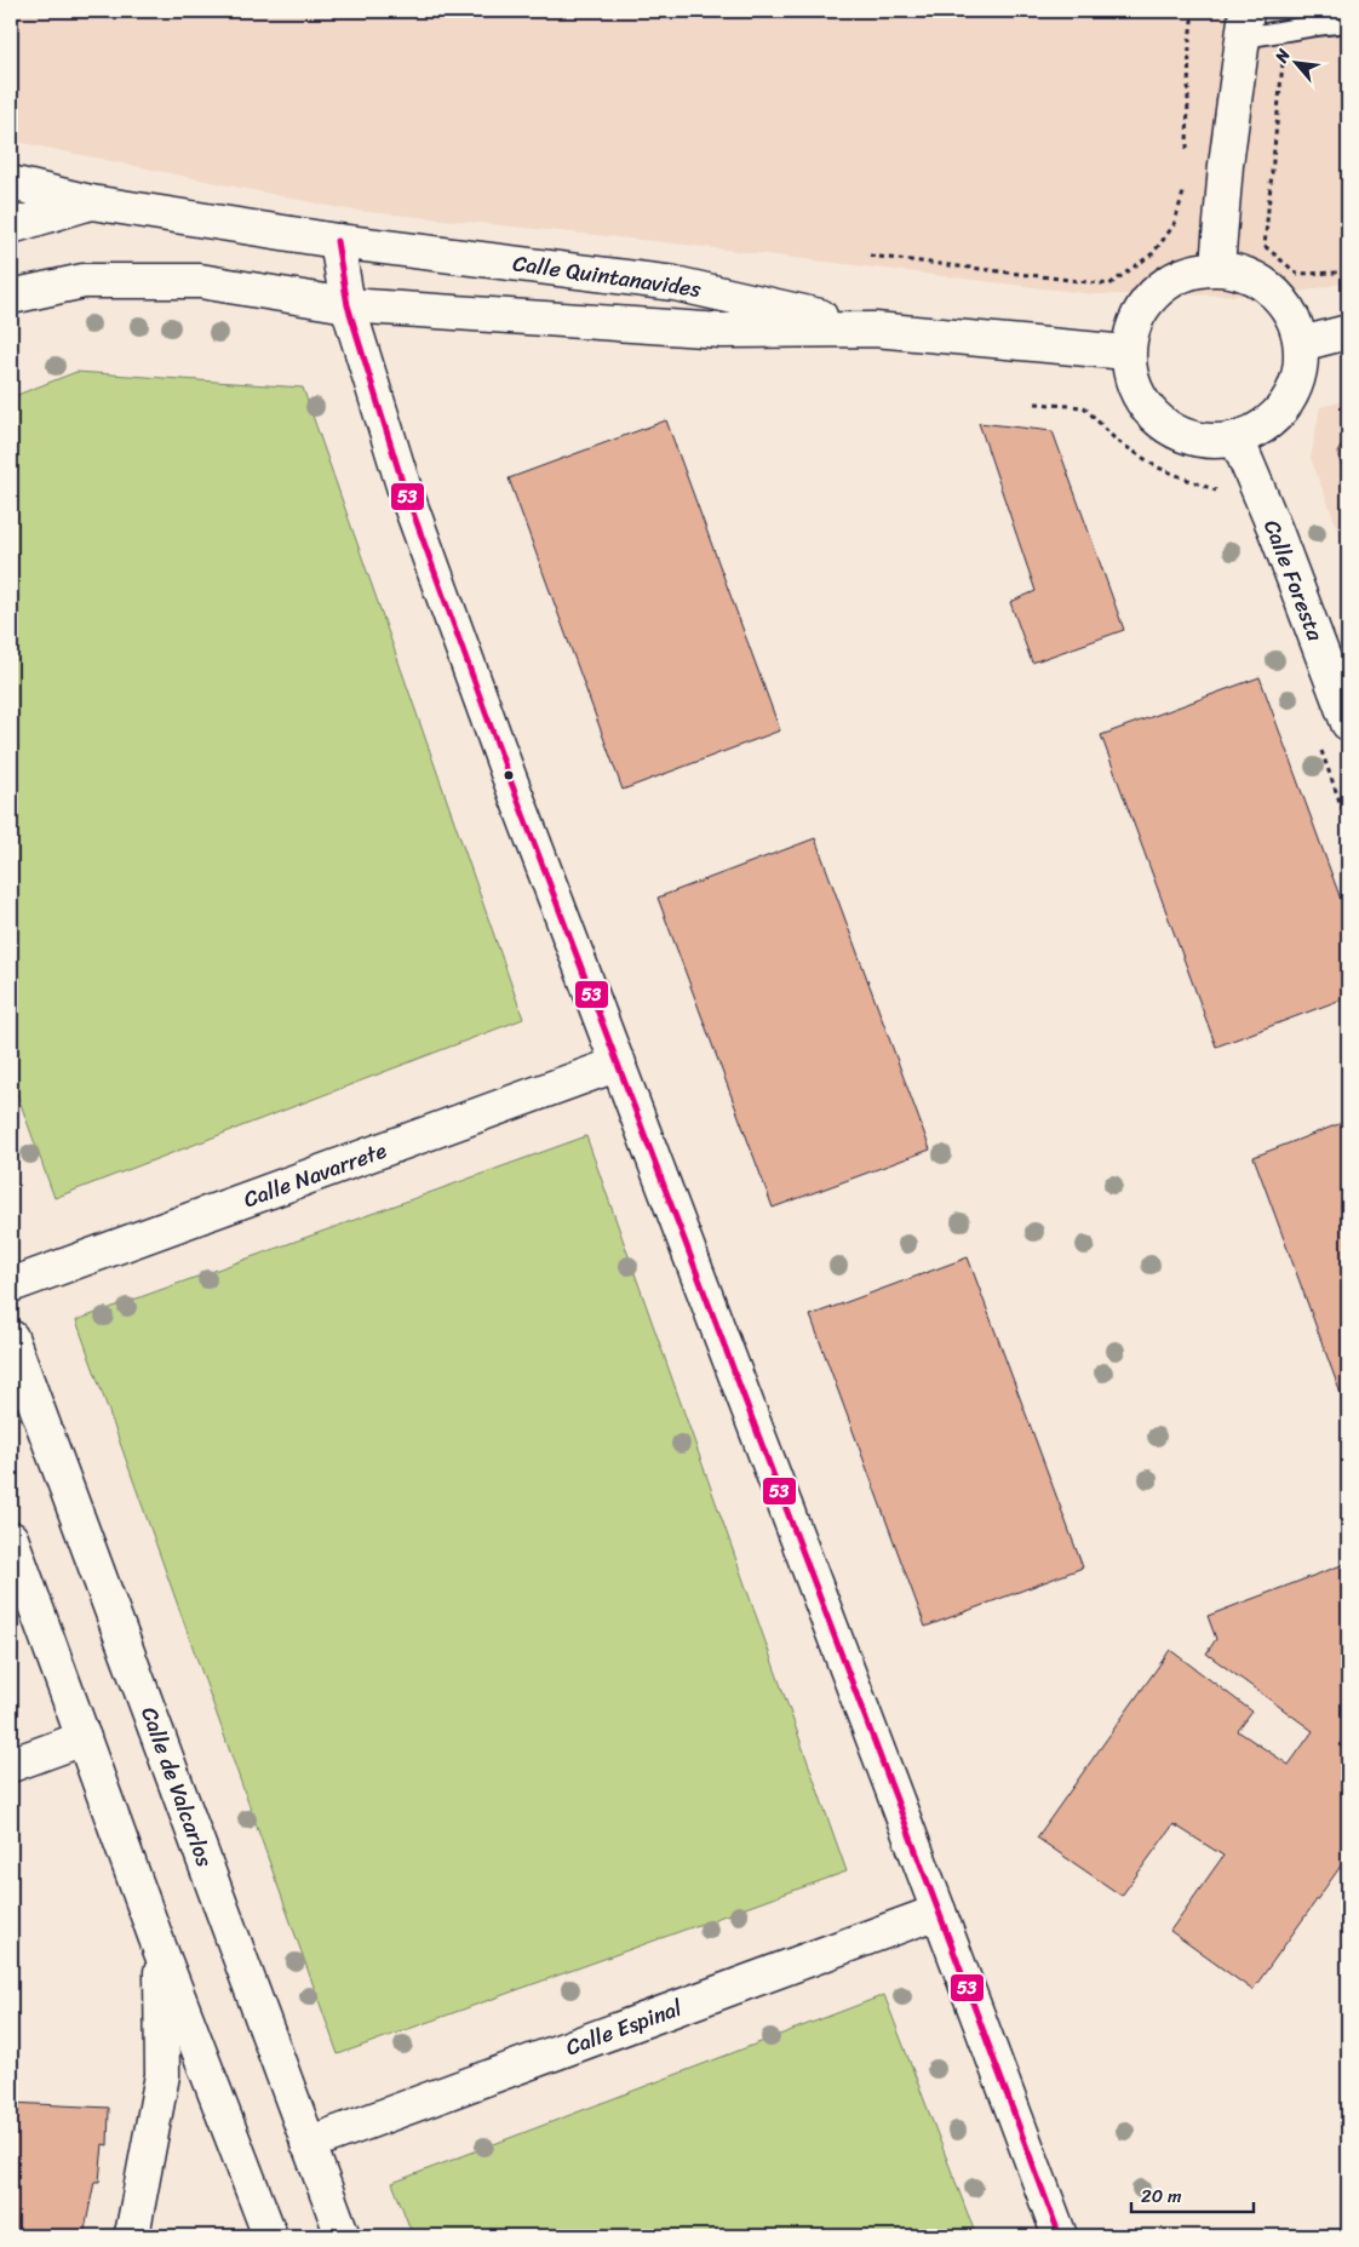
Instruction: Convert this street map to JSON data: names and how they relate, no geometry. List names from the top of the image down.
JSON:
{
  "streets": {
    "street": [
      "Calle Quintanavides",
      "Calle Foresta",
      "Calle Navarrete",
      "Calle de Valcarlos",
      "Calle Espinal"
    ]
  },
  "crossings": [
    ["Calle Quintanavides", "Calle Foresta"],
    ["Calle de Valcarlos", "Calle Espinal"]
  ],
  "lines": ["transit line 53"],
  "scale_bar": "20 m",
  "north": "top left"
}
